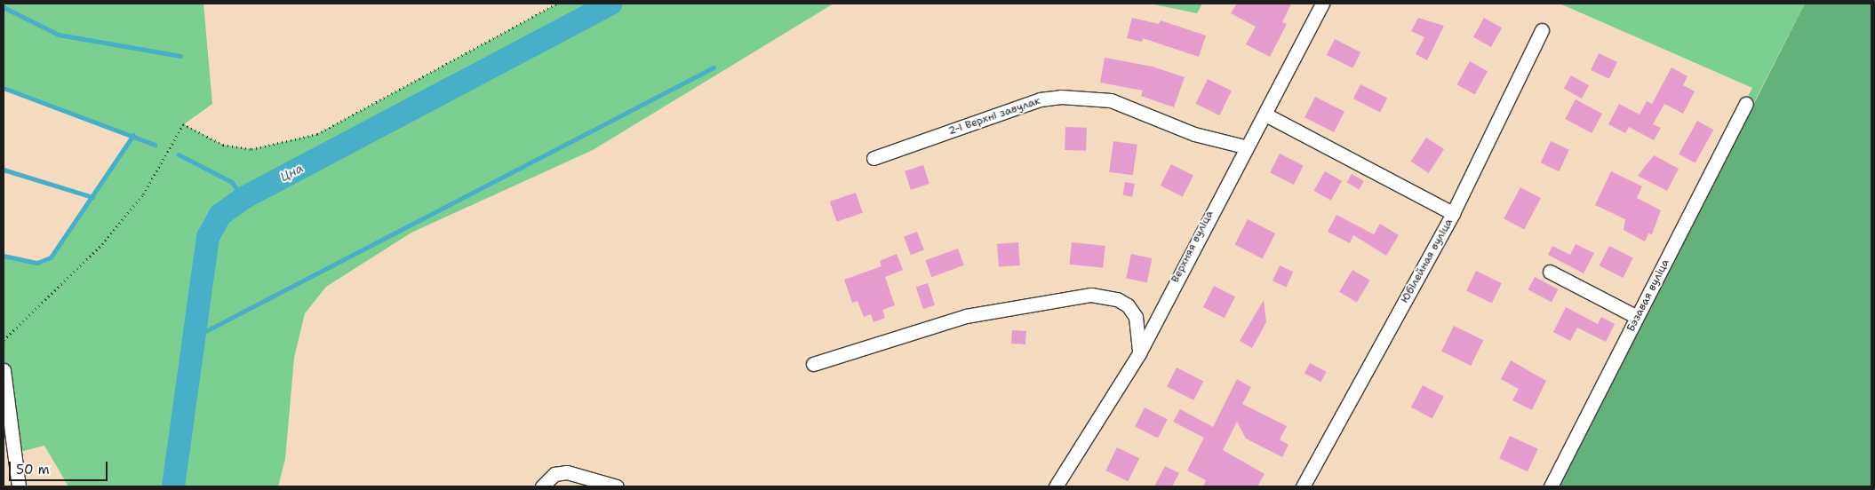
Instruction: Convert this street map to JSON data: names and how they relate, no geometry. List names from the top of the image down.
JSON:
{
  "streets": {
    "street": [
      "2-і Верхні завулак",
      "Верхняя вуліца",
      "Юбілейная вуліца",
      "Бэзавая вуліца"
    ]
  },
  "crossings": [
    ["2-і Верхні завулак", "Верхняя вуліца"]
  ],
  "water": ["Цна"],
  "scale_bar": "50 m"
}
